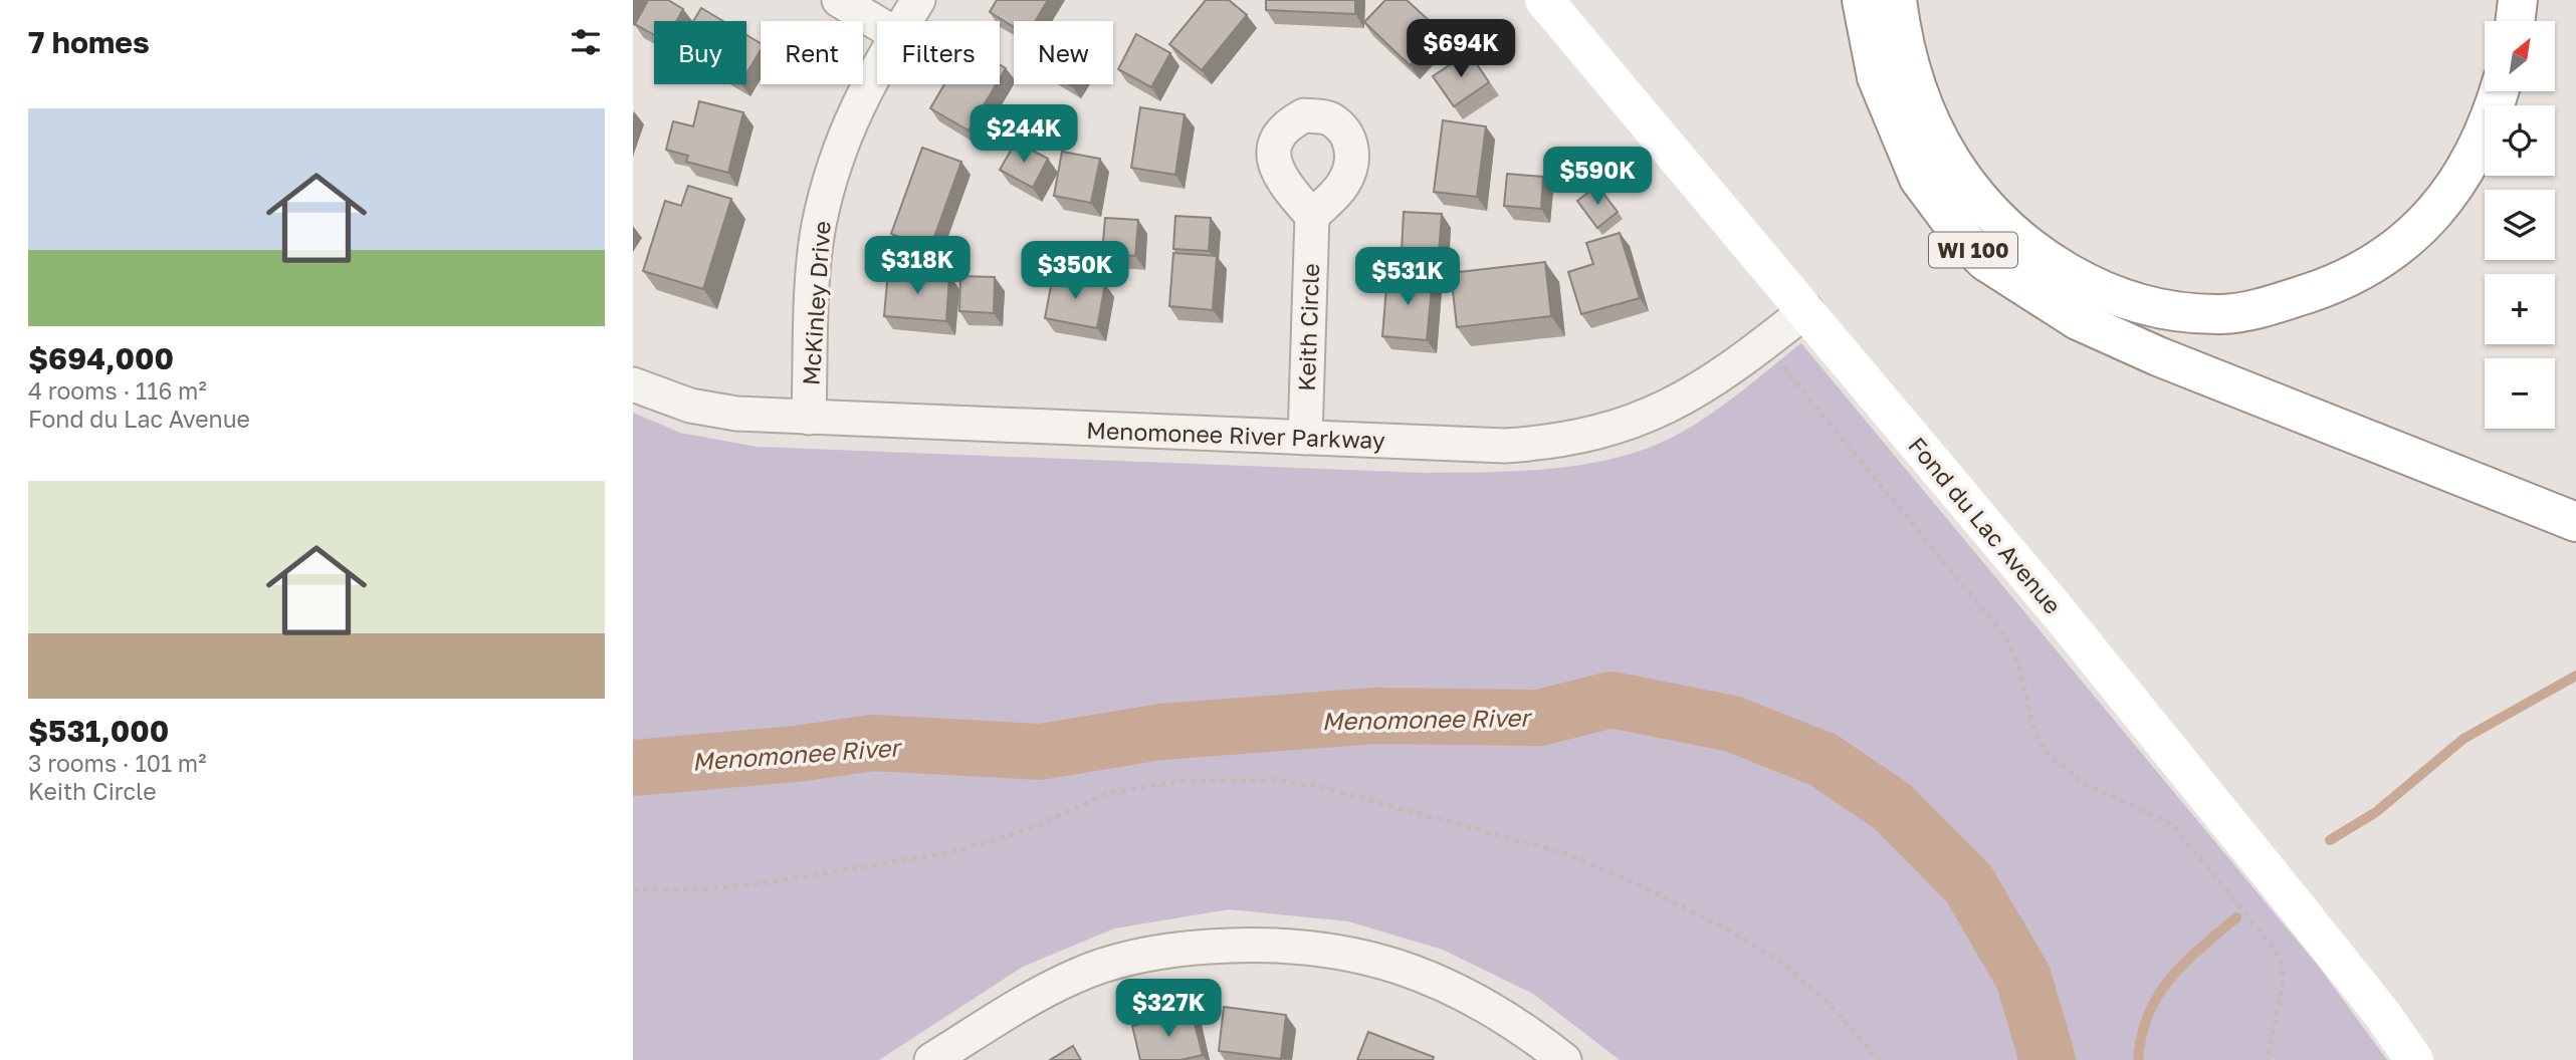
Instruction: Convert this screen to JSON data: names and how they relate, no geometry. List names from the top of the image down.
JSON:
{
  "streets": {
    "main road": ["WI 100", "Fond du Lac Avenue"],
    "street": ["McKinley Drive", "Keith Circle", "Menomonee River Parkway"]
  },
  "crossings": [
    ["McKinley Drive", "Menomonee River Parkway"],
    ["Keith Circle", "Menomonee River Parkway"],
    ["Menomonee River Parkway", "Fond du Lac Avenue"]
  ],
  "water": ["Menomonee River"],
  "north": "top right",
  "page": {
    "heading": "7 homes",
    "price": [
      "$694K",
      "$244K",
      "$590K",
      "$318K",
      "$350K",
      "$531K",
      "$327K"
    ],
    "map_buttons": ["+", "−"],
    "chip": [
      "Buy",
      "Rent",
      "Filters",
      "New"
    ],
    "list": [
      {
        "name": "$694,000",
        "note": "4 rooms · 116 m² · Fond du Lac Avenue"
      },
      {
        "name": "$531,000",
        "note": "3 rooms · 101 m² · Keith Circle"
      }
    ]
  }
}
